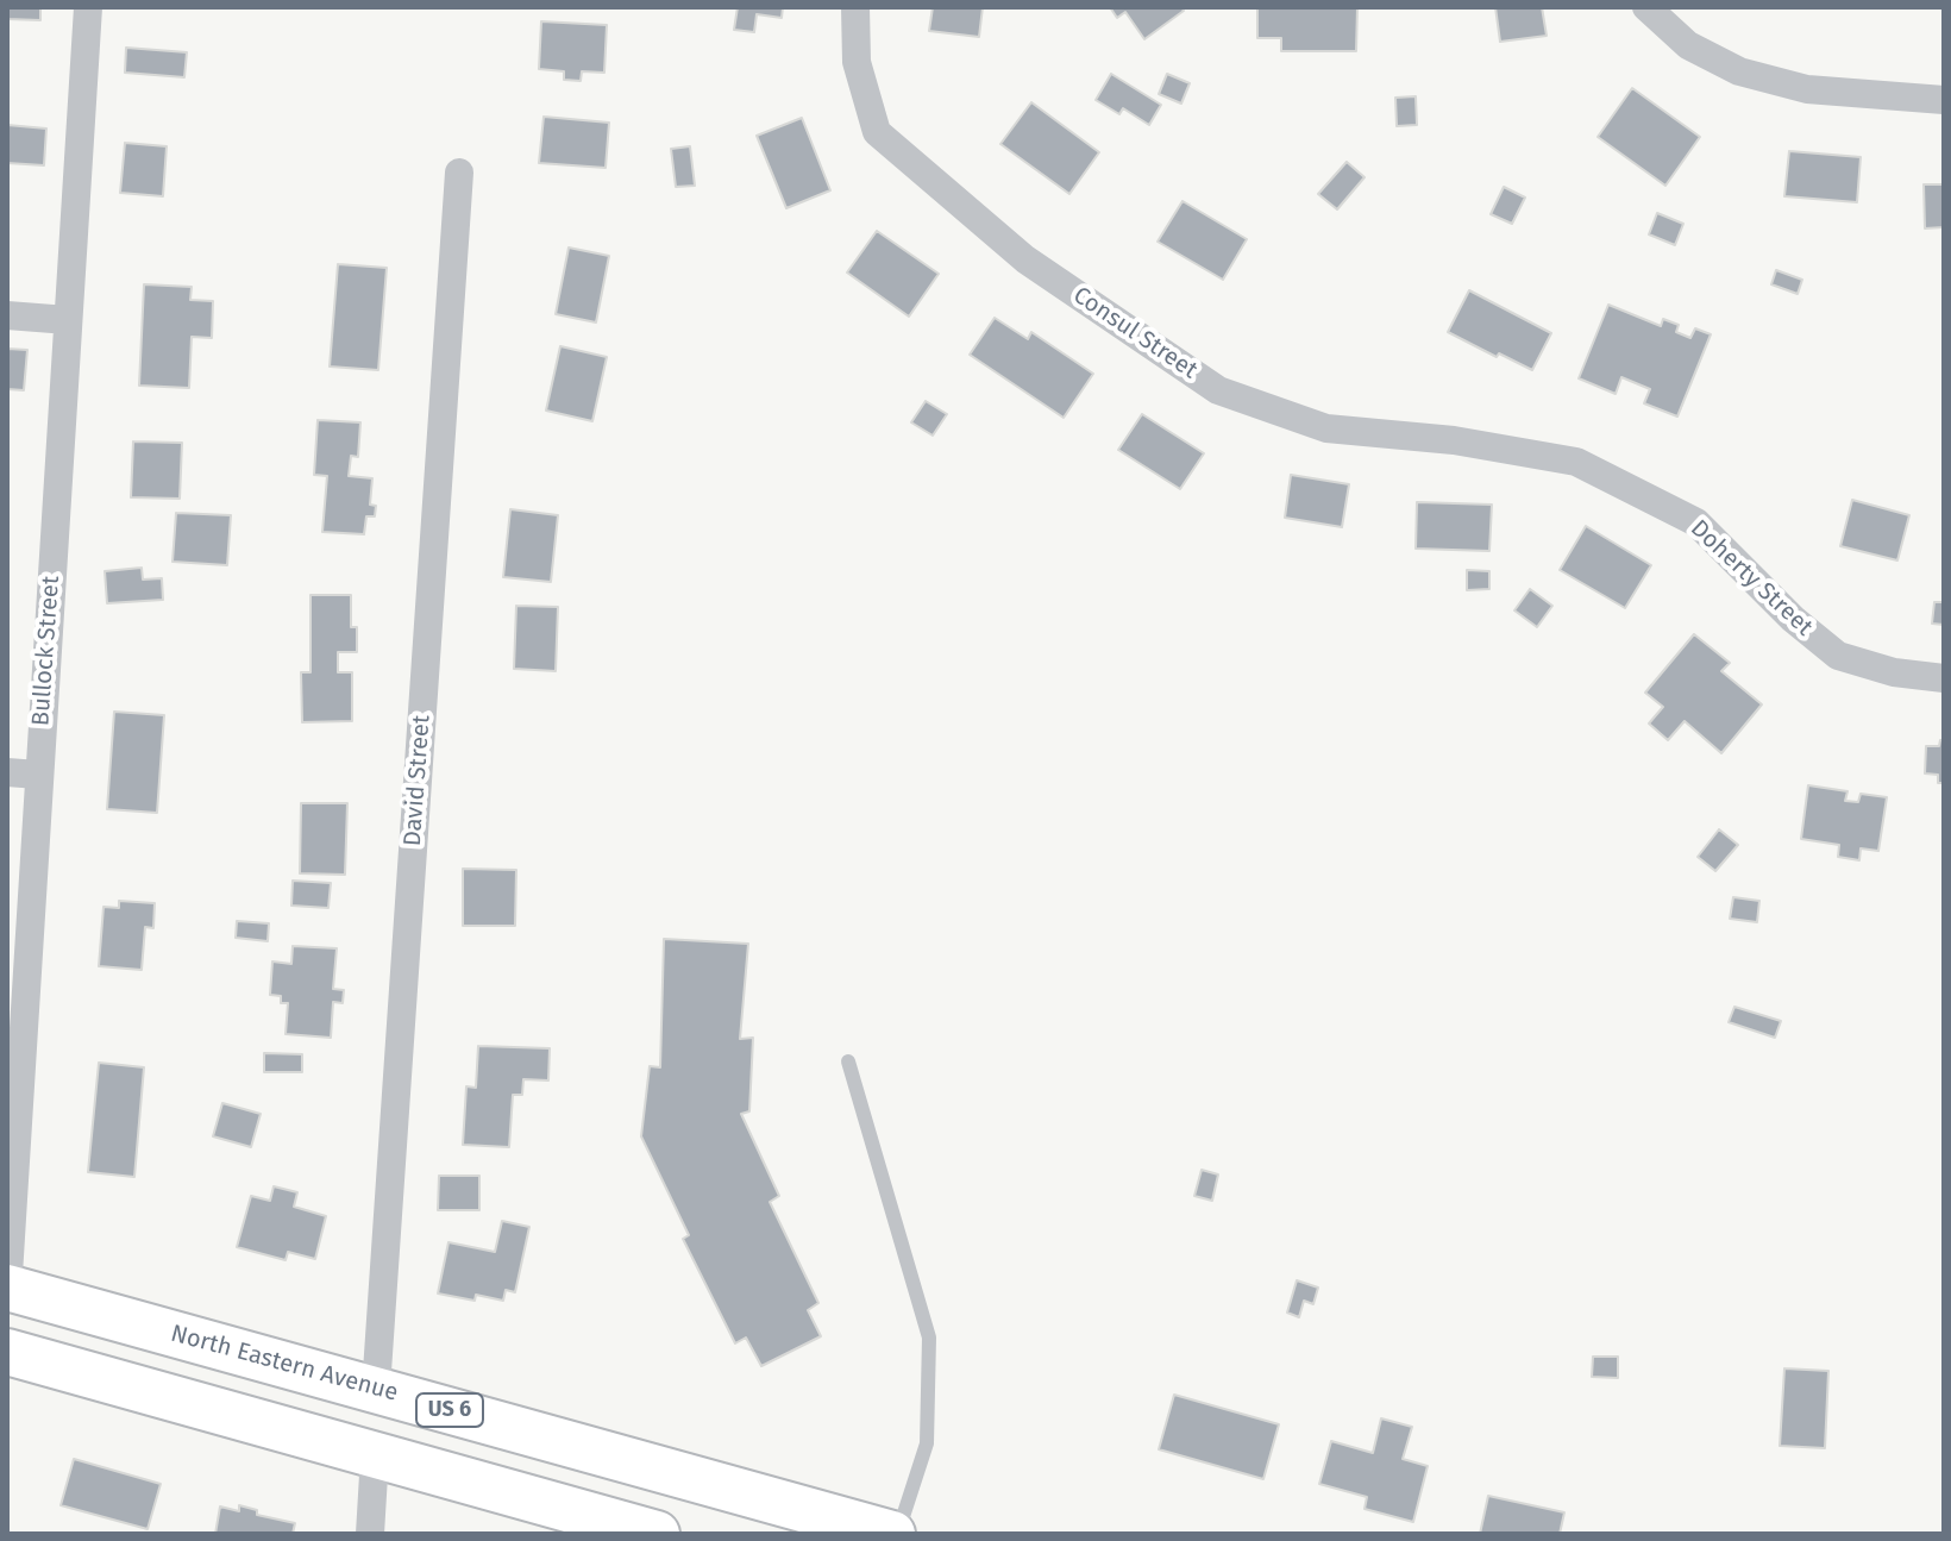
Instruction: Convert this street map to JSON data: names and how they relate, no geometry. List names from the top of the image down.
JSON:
{
  "streets": {
    "main road": ["North Eastern Avenue", "US 6"],
    "street": [
      "Consul Street",
      "Doherty Street",
      "Bullock Street",
      "David Street"
    ]
  },
  "crossings": [
    ["Consul Street", "Doherty Street"],
    ["Bullock Street", "North Eastern Avenue"],
    ["David Street", "North Eastern Avenue"]
  ]
}
